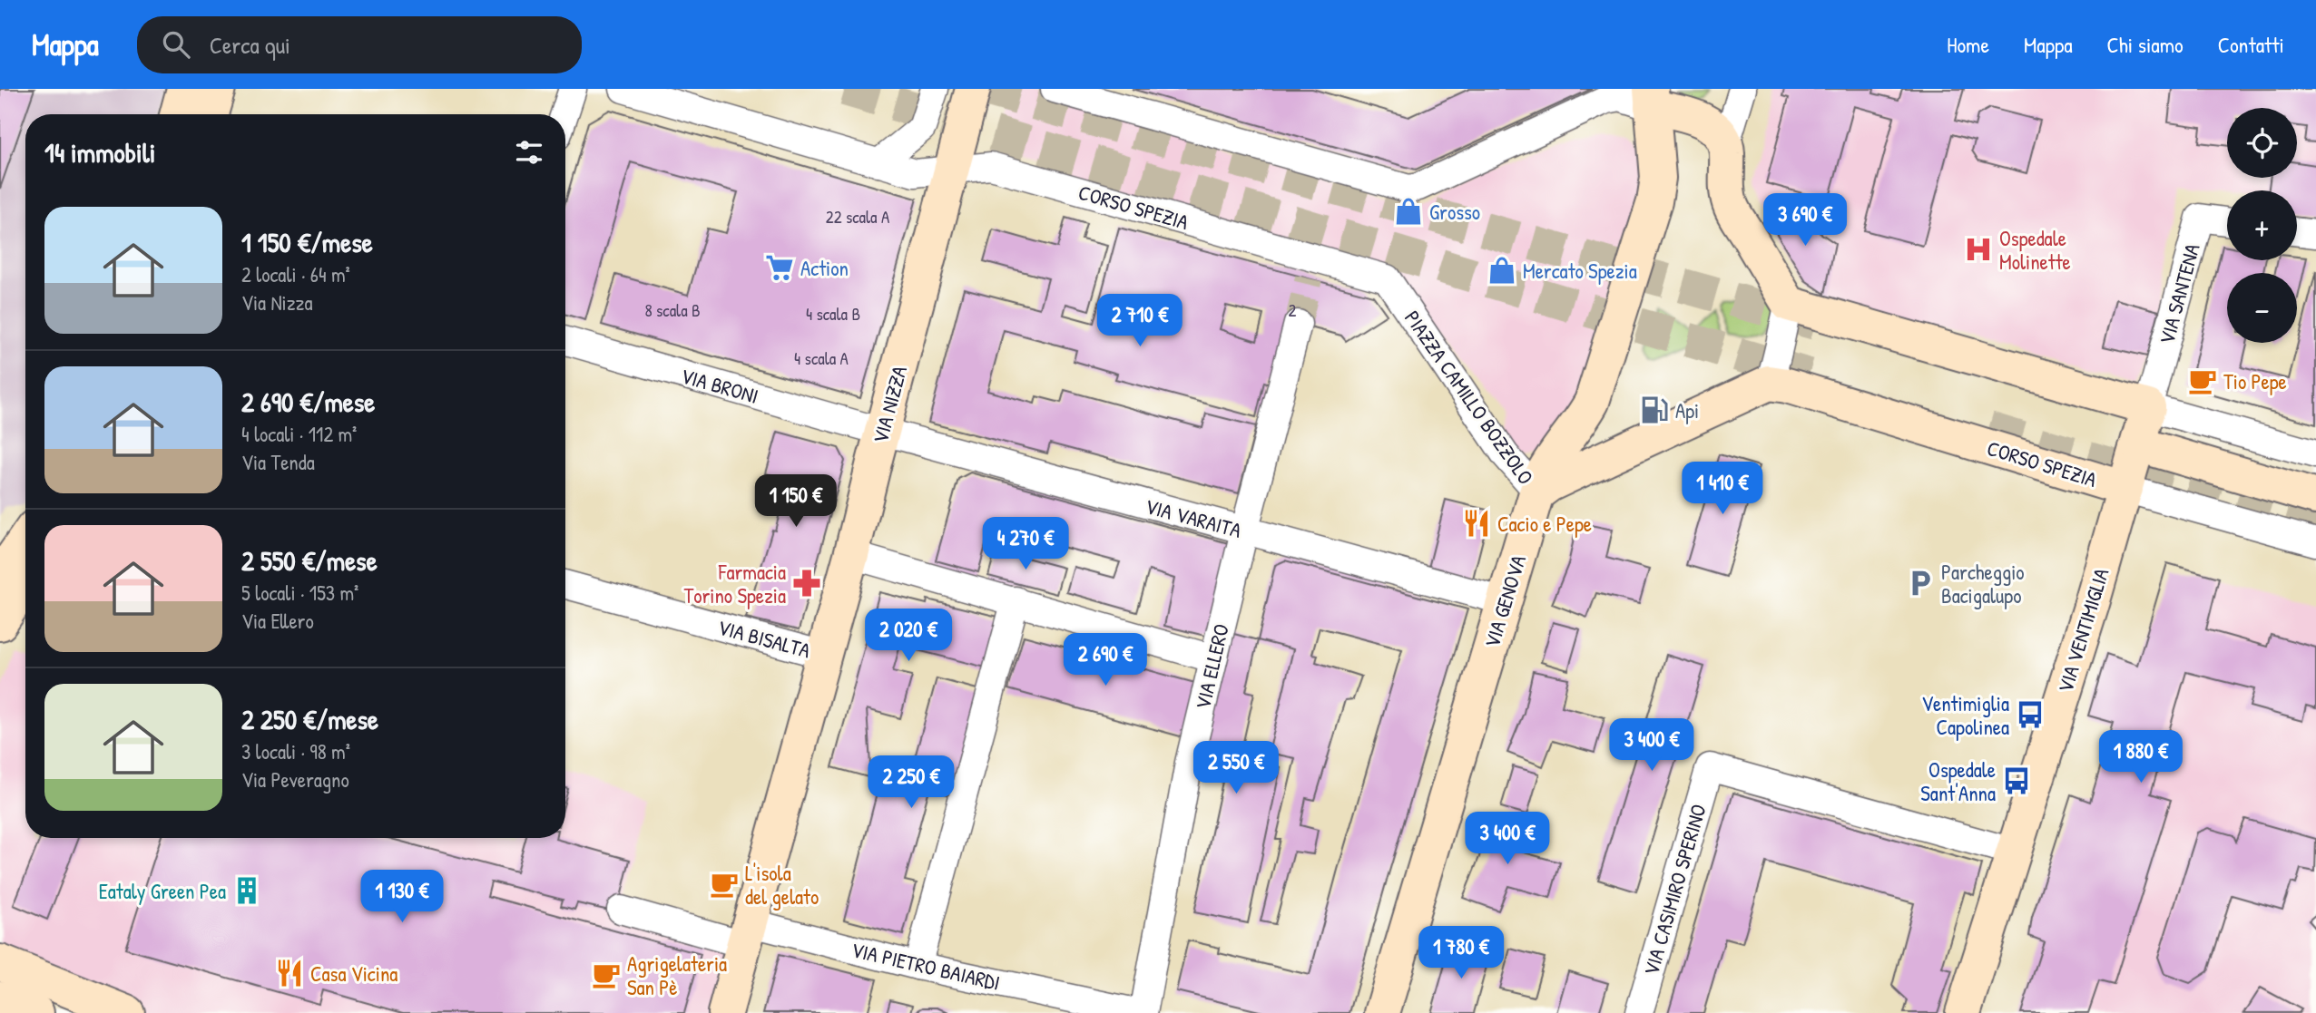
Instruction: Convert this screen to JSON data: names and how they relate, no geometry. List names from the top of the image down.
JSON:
{
  "streets": {
    "street": [
      "CORSO SPEZIA",
      "VIA SANTENA",
      "VIA BRONI",
      "PIAZZA CAMILLO BOZZOLO",
      "VIA NIZZA",
      "VIA VARAITA",
      "VIA GENOVA",
      "VIA VENTIMIGLIA",
      "VIA BISALTA",
      "VIA ELLERO",
      "VIA CASIMIRO SPERINO",
      "VIA PIETRO BAIARDI"
    ]
  },
  "crossings": [
    ["CORSO SPEZIA", "PIAZZA CAMILLO BOZZOLO"],
    ["CORSO SPEZIA", "VIA NIZZA"],
    ["CORSO SPEZIA", "VIA VENTIMIGLIA"],
    ["VIA SANTENA", "VIA VENTIMIGLIA"],
    ["VIA BRONI", "VIA NIZZA"],
    ["VIA BRONI", "VIA VARAITA"],
    ["PIAZZA CAMILLO BOZZOLO", "VIA GENOVA"],
    ["VIA NIZZA", "VIA VARAITA"],
    ["VIA NIZZA", "VIA BISALTA"],
    ["VIA NIZZA", "VIA PIETRO BAIARDI"],
    ["VIA VARAITA", "VIA GENOVA"],
    ["VIA VARAITA", "VIA ELLERO"],
    ["VIA VENTIMIGLIA", "VIA CASIMIRO SPERINO"],
    ["VIA ELLERO", "VIA PIETRO BAIARDI"]
  ],
  "places": {
    "shop": ["Grosso", "Mercato Spezia"],
    "hospital": ["Ospedale Molinette"],
    "supermarket": ["Action"],
    "cafe": ["Tio Pepe", "L'isola del gelato", "Agrigelateria San Pè"],
    "fuel station": ["Api"],
    "restaurant": ["Cacio e Pepe", "Casa Vicina"],
    "pharmacy": ["Farmacia Torino Spezia"],
    "parking": ["Parcheggio Bacigalupo"],
    "bus stop": ["Ventimiglia Capolinea", "Ospedale Sant'Anna"],
    "building": ["Eataly Green Pea"]
  },
  "house_numbers": [
    "22 scala A",
    "8 scala B",
    "2",
    "4 scala B",
    "4 scala A"
  ],
  "page": {
    "header": "Mappa",
    "search": "Cerca qui",
    "nav": [
      "Home",
      "Mappa",
      "Chi siamo",
      "Contatti"
    ],
    "map_buttons": ["+", "−"],
    "heading": "14 immobili",
    "list": [
      {
        "name": "1 150 €/mese",
        "note": "2 locali · 64 m² · Via Nizza"
      },
      {
        "name": "2 690 €/mese",
        "note": "4 locali · 112 m² · Via Tenda"
      },
      {
        "name": "2 550 €/mese",
        "note": "5 locali · 153 m² · Via Ellero"
      },
      {
        "name": "2 250 €/mese",
        "note": "3 locali · 98 m² · Via Peveragno"
      }
    ],
    "price": [
      "3 690 €",
      "2 710 €",
      "1 410 €",
      "1 150 €",
      "4 270 €",
      "2 020 €",
      "2 690 €",
      "3 400 €",
      "1 880 €",
      "2 550 €",
      "2 250 €",
      "3 400 €",
      "1 130 €",
      "1 780 €"
    ]
  }
}
